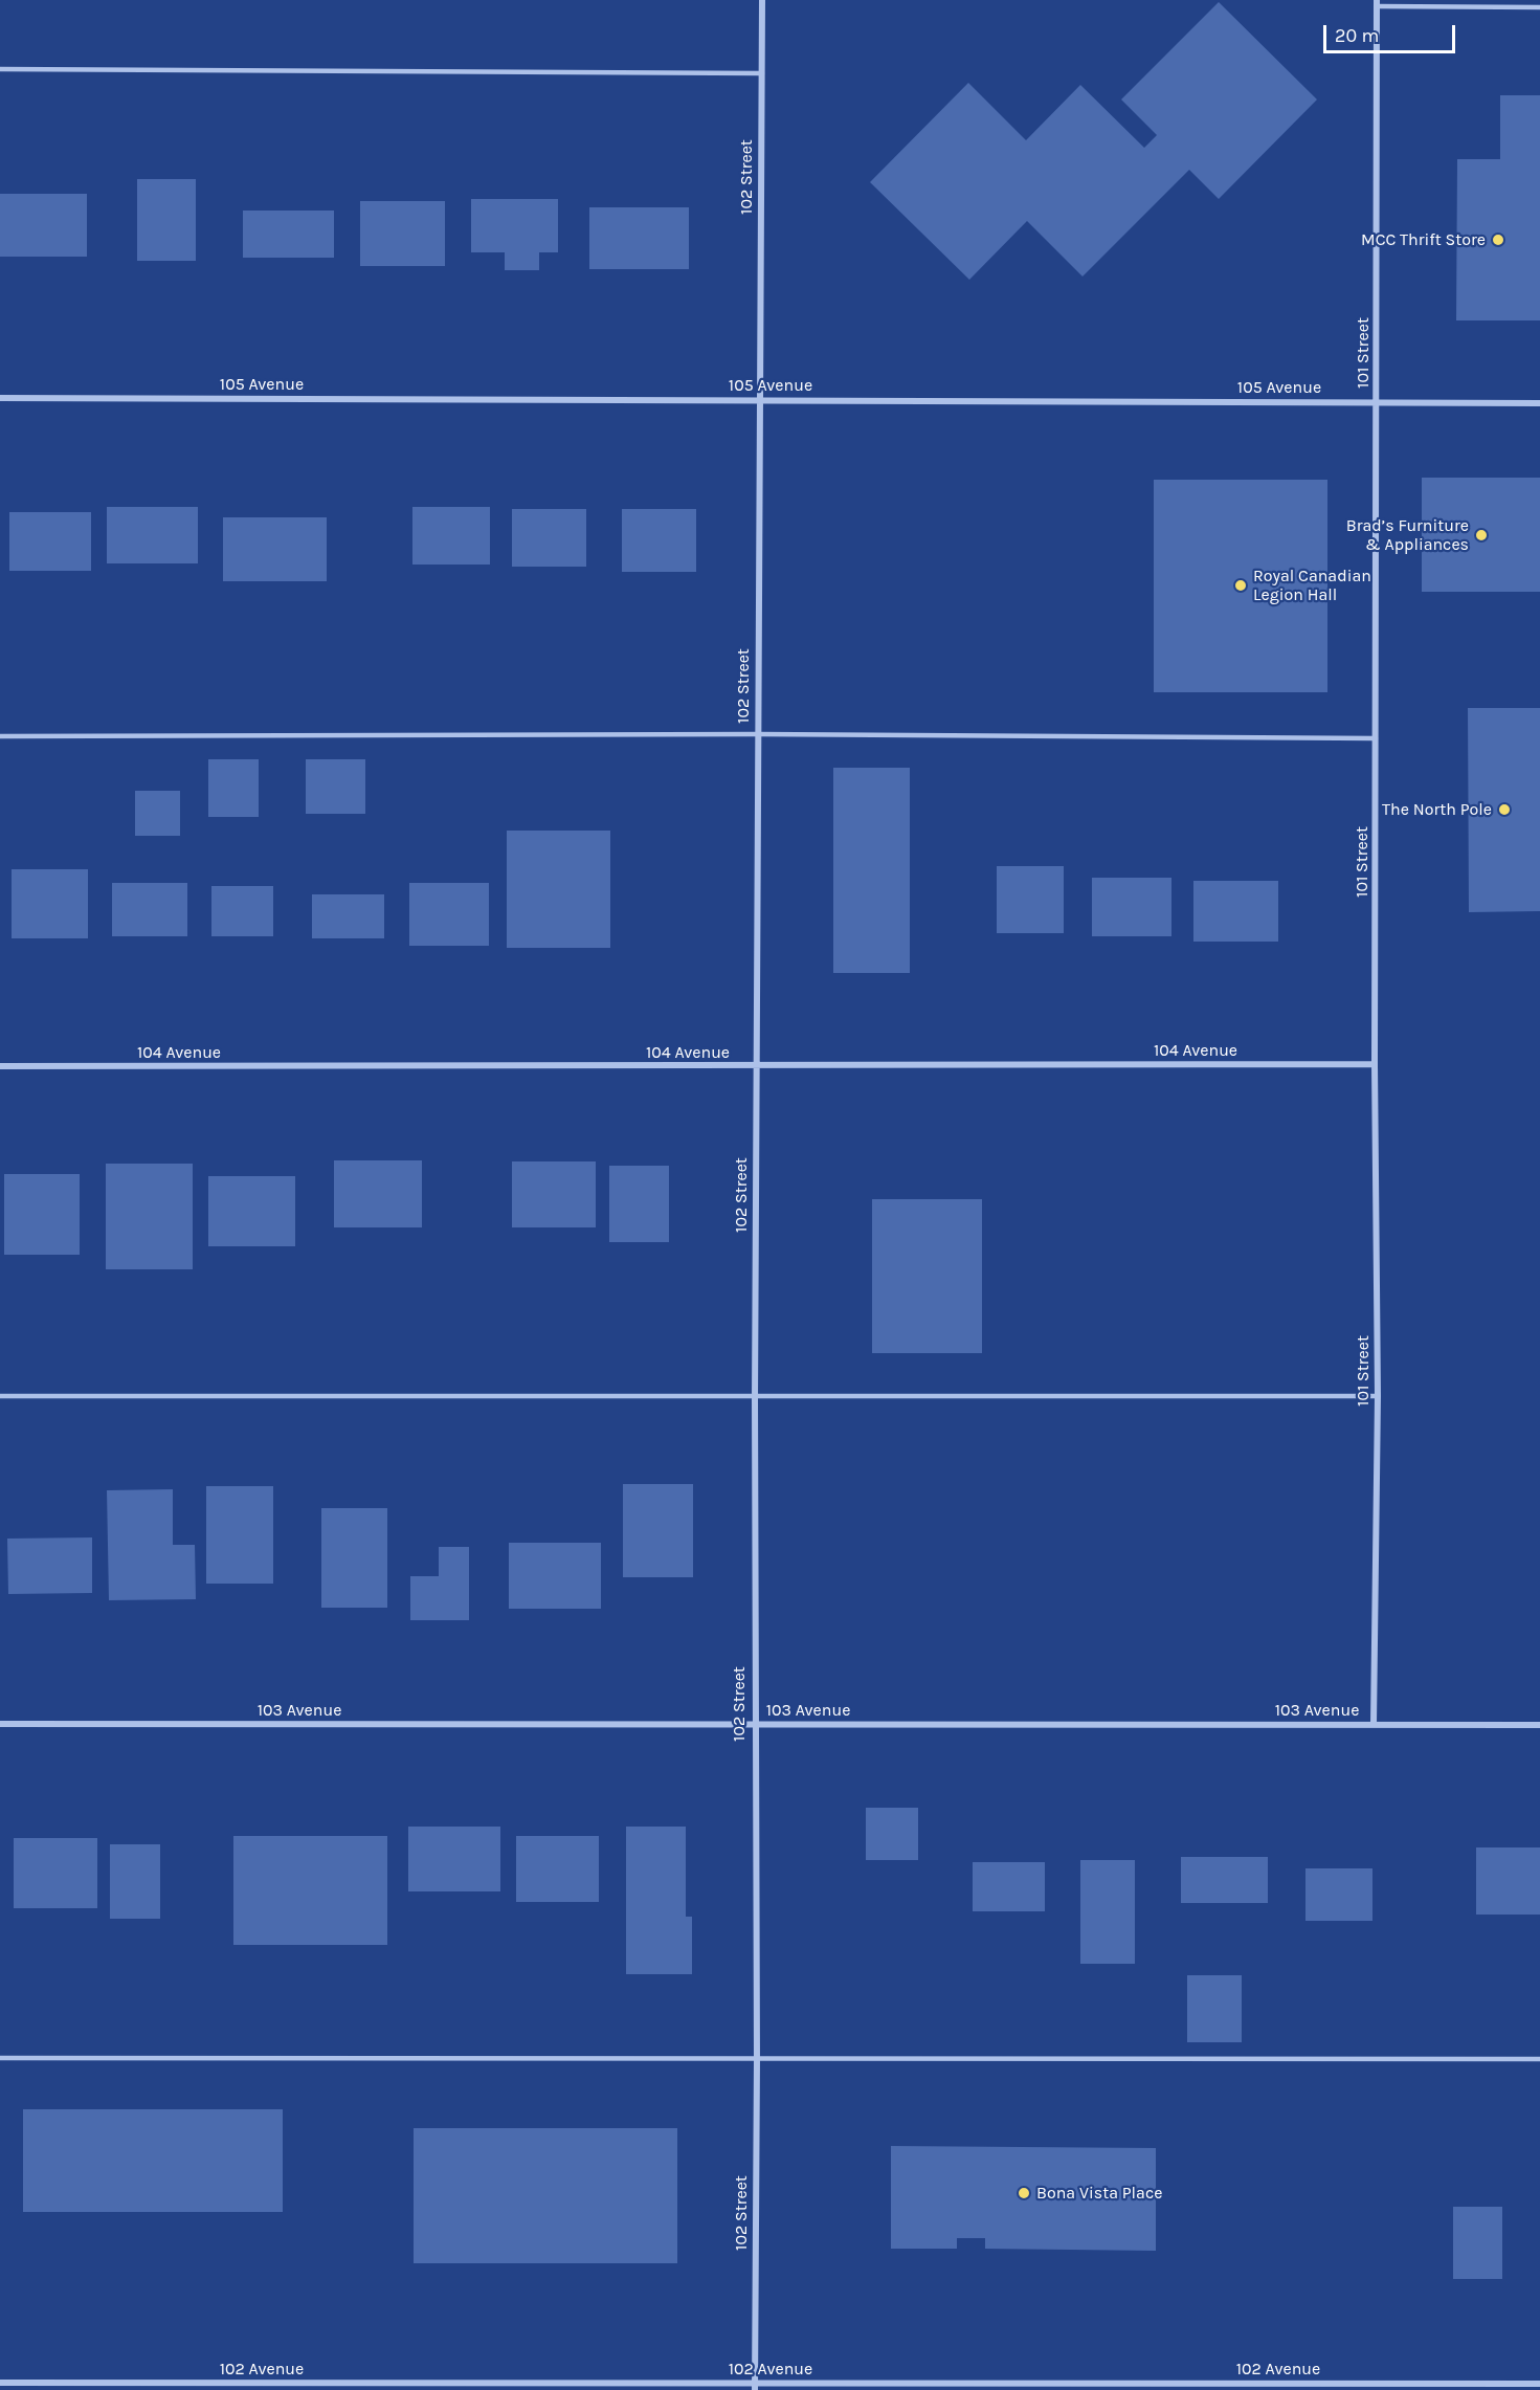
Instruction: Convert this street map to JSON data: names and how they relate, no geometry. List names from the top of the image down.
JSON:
{
  "streets": {
    "street": [
      "102 Street",
      "101 Street",
      "105 Avenue",
      "104 Avenue",
      "103 Avenue",
      "102 Avenue"
    ]
  },
  "crossings": [
    ["102 Street", "105 Avenue"],
    ["102 Street", "104 Avenue"],
    ["102 Street", "103 Avenue"],
    ["102 Street", "102 Avenue"],
    ["101 Street", "105 Avenue"],
    ["101 Street", "104 Avenue"],
    ["101 Street", "103 Avenue"]
  ],
  "places": [
    "MCC Thrift Store",
    "Brad’s Furniture & Appliances",
    "Royal Canadian Legion Hall",
    "The North Pole",
    "Bona Vista Place"
  ],
  "scale_bar": "20 m"
}
